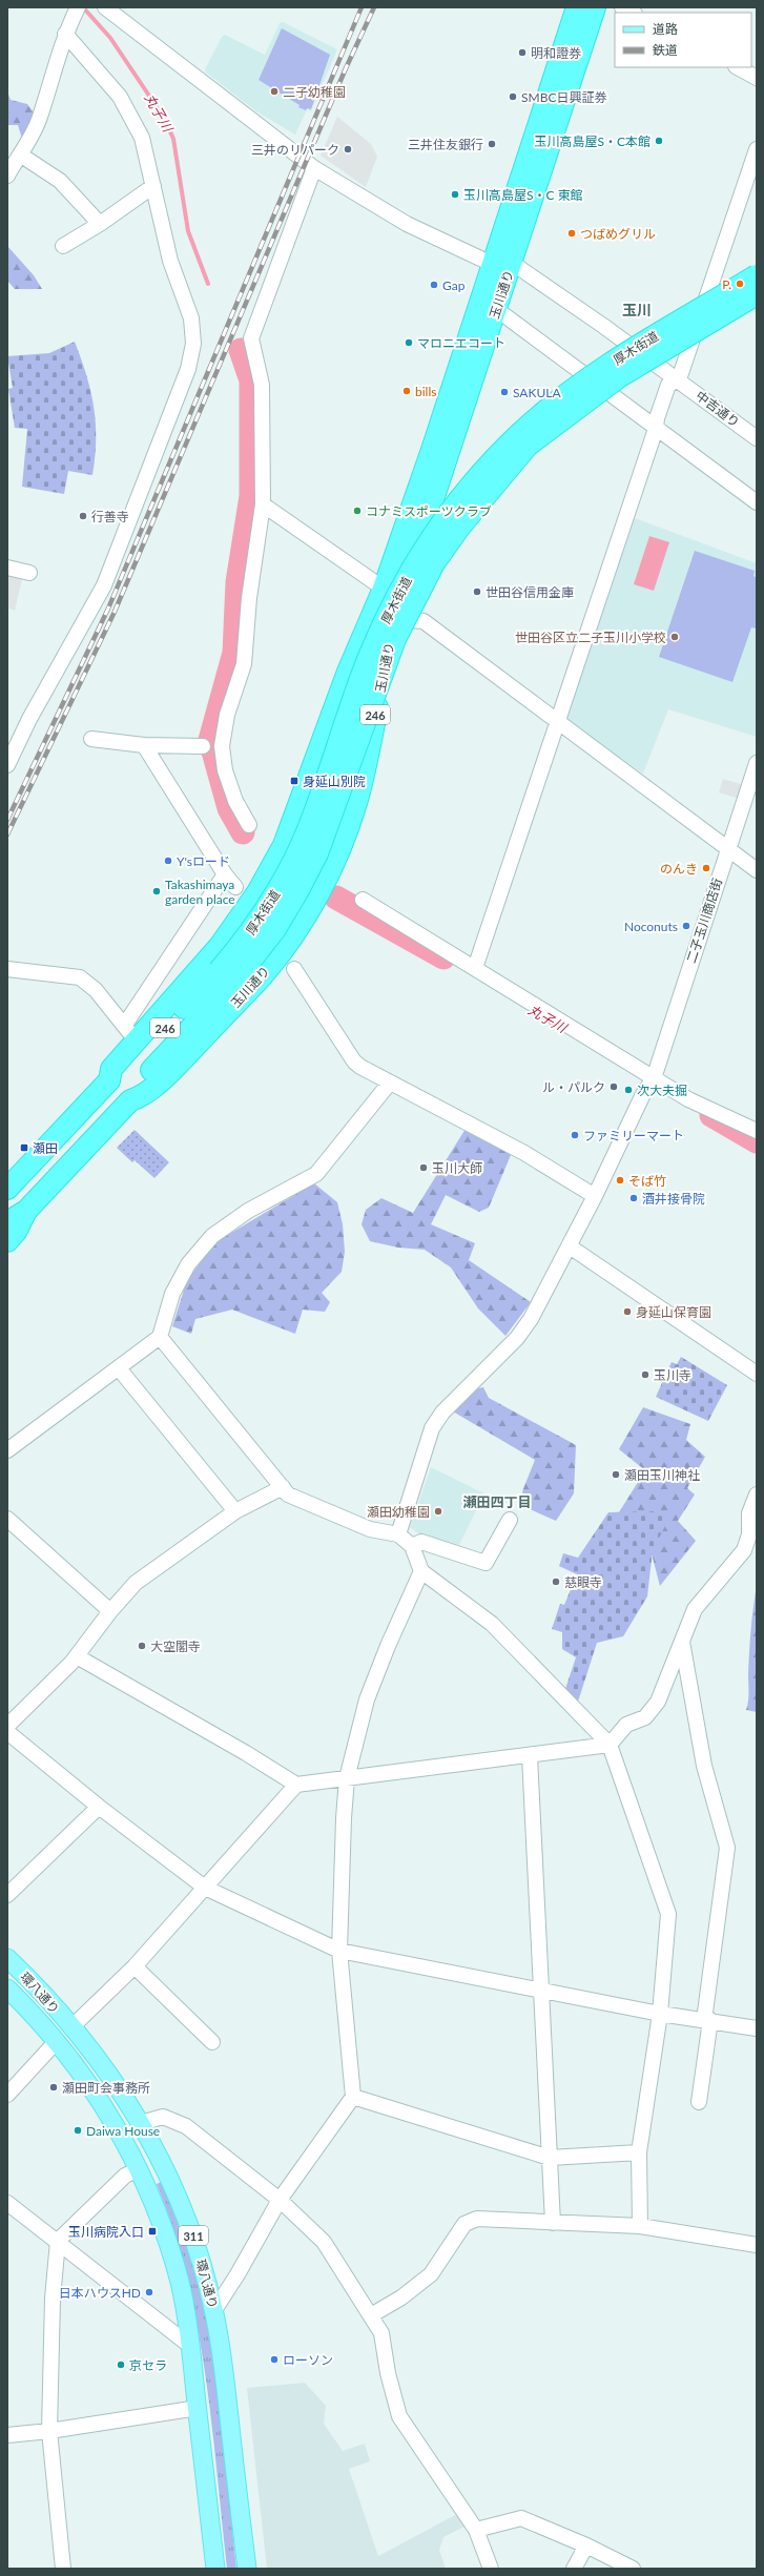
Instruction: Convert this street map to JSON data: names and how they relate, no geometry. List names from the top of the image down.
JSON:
{
  "streets": {
    "highway": ["玉川通り", "厚木街道", "246"],
    "main road": ["環八通り", "311"],
    "street": ["中吉通り", "二子玉川商店街"]
  },
  "crossings": [
    ["玉川通り", "厚木街道"],
    ["玉川通り", "中吉通り"],
    ["玉川通り", "246"]
  ],
  "districts": ["玉川", "瀬田四丁目"],
  "water": ["丸子川"],
  "places": {
    "other": [
      "明和證券",
      "二子幼稚園",
      "SMBC日興証券",
      "玉川高島屋S・C本館",
      "三井住友銀行",
      "三井のリパーク",
      "玉川高島屋S・C 東館",
      "つばめグリル",
      "P.",
      "Gap",
      "マロニエコート",
      "bills",
      "SAKULA",
      "コナミスポーツクラブ",
      "行善寺",
      "世田谷信用金庫",
      "世田谷区立二子玉川小学校",
      "Y'sロード",
      "のんき",
      "Takashimaya garden place",
      "Noconuts",
      "ル・パルク",
      "次大夫掘",
      "ファミリーマート",
      "玉川大師",
      "そば竹",
      "酒井接骨院",
      "身延山保育園",
      "玉川寺",
      "瀬田玉川神社",
      "瀬田幼稚園",
      "慈眼寺",
      "大空閣寺",
      "瀬田町会事務所",
      "Daiwa House",
      "日本ハウスHD",
      "ローソン",
      "京セラ"
    ],
    "transit": ["身延山別院", "瀬田", "玉川病院入口"]
  },
  "legend": ["道路", "鉄道"]
}
